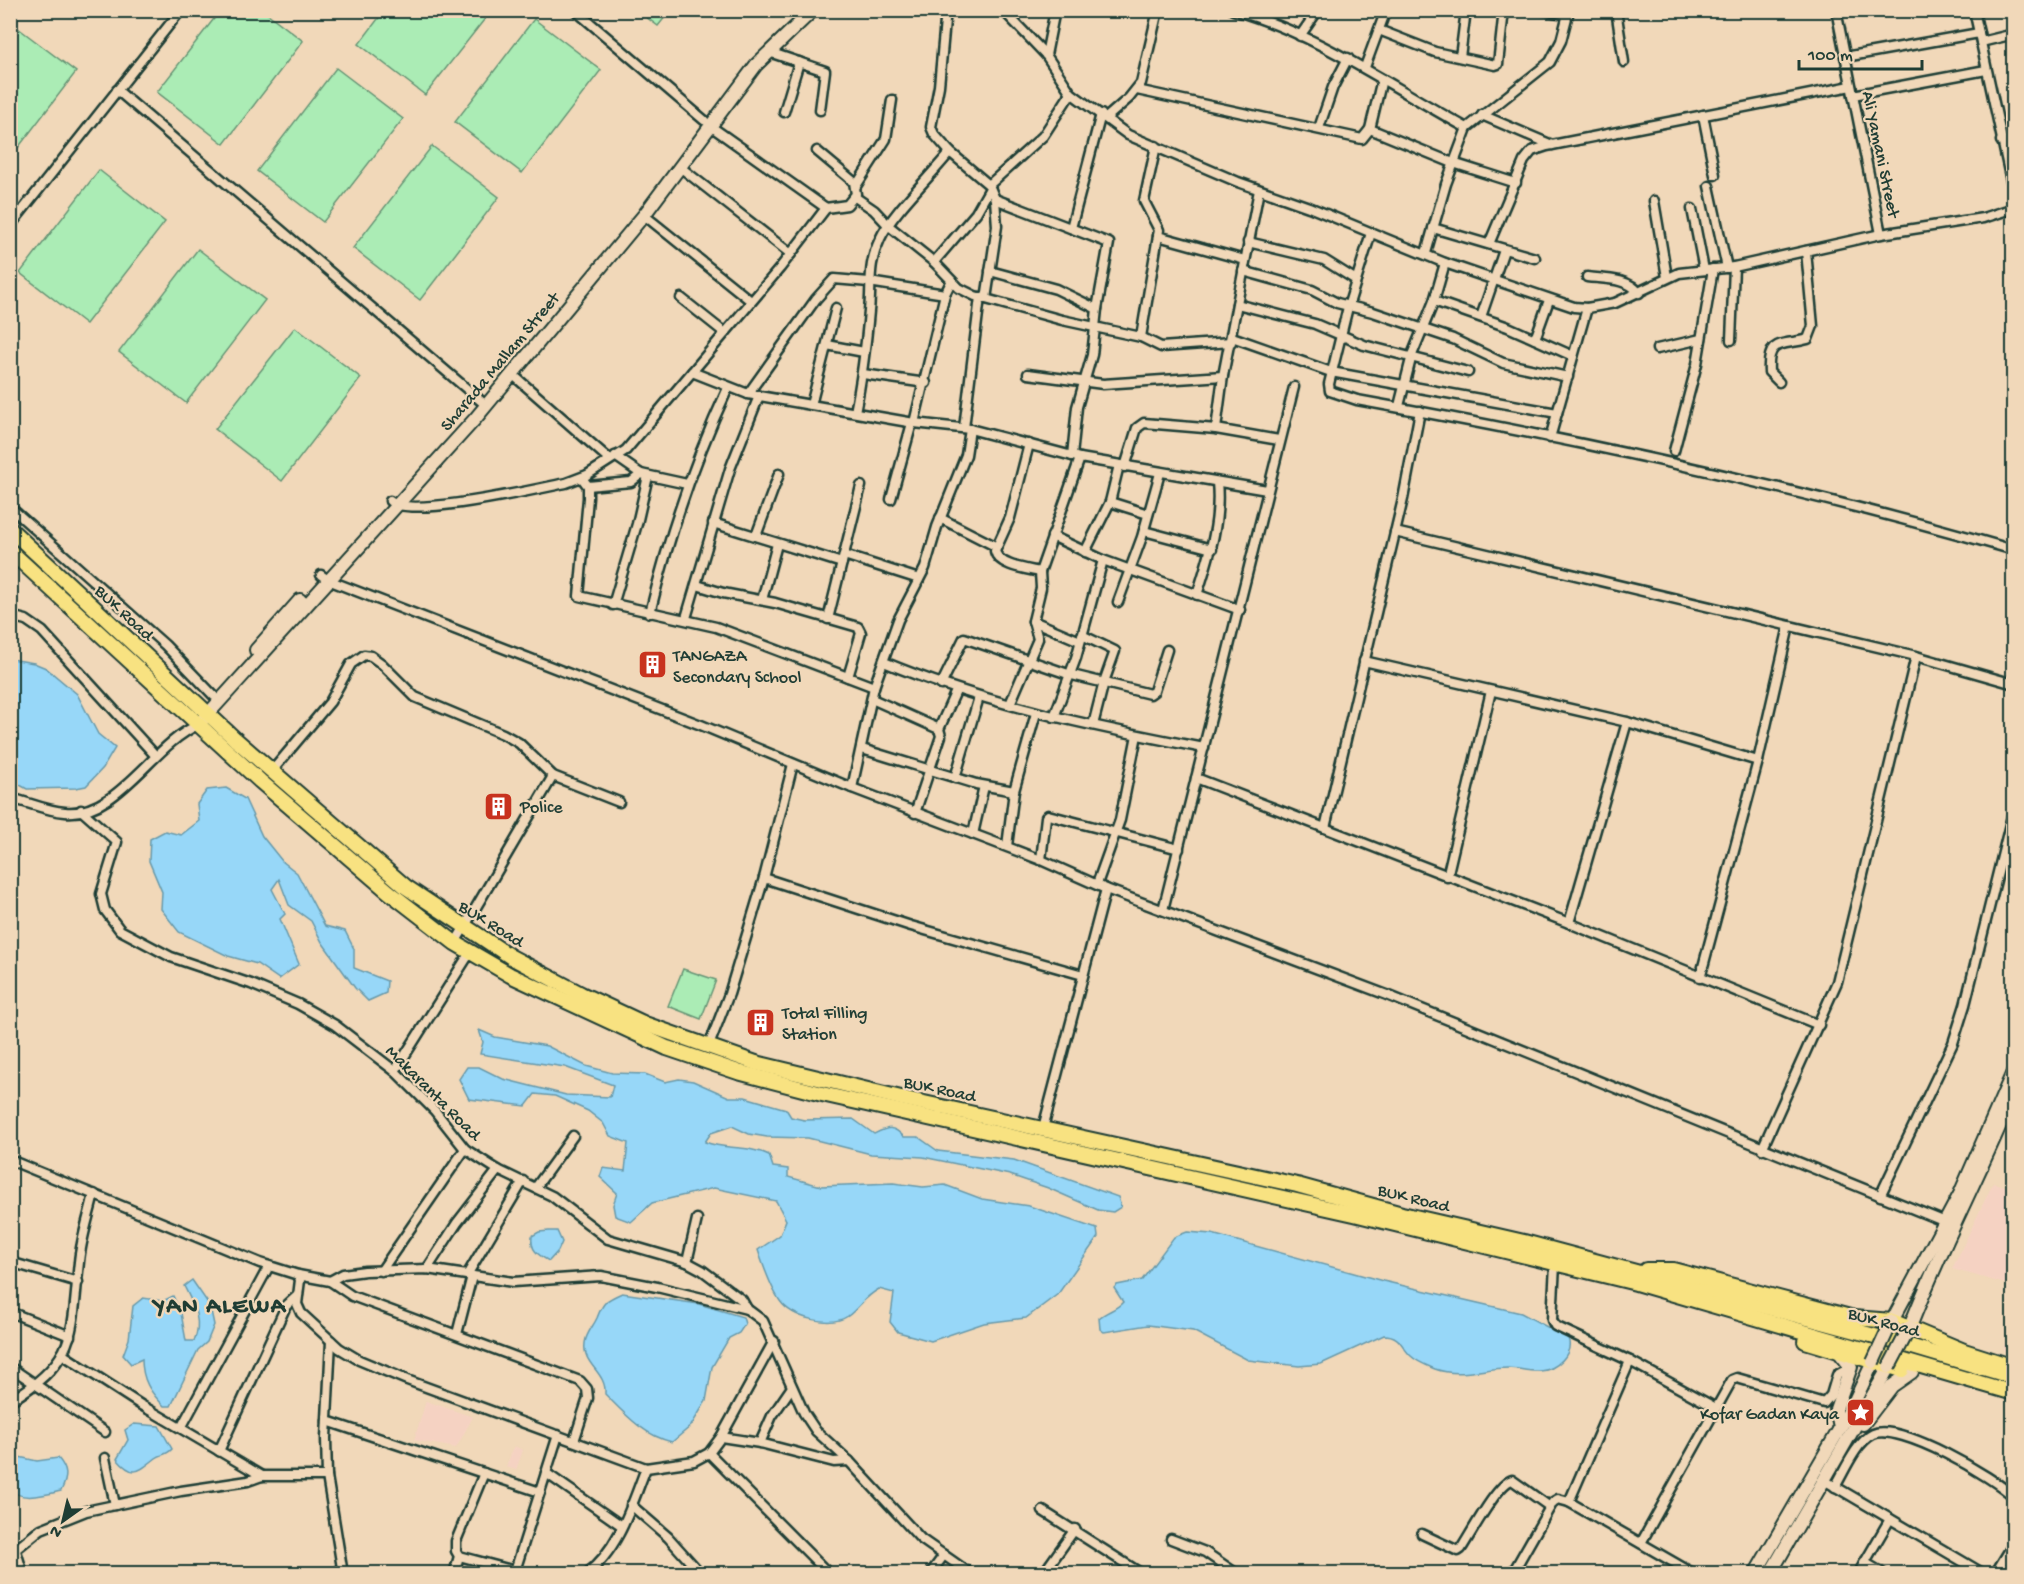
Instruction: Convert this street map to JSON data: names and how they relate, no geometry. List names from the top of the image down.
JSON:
{
  "streets": {
    "main road": ["BUK Road"],
    "street": ["Ali Yamani Street", "Sharada Mallam Street", "Makaranta Road"]
  },
  "crossings": [
    ["Sharada Mallam Street", "BUK Road"]
  ],
  "districts": ["YAN ALEWA"],
  "places": {
    "building": ["TANGAZA Secondary School", "Police", "Total Filling Station"],
    "place": ["Kofar Gadan Kaya"]
  },
  "scale_bar": "100 m",
  "north": "bottom left"
}
